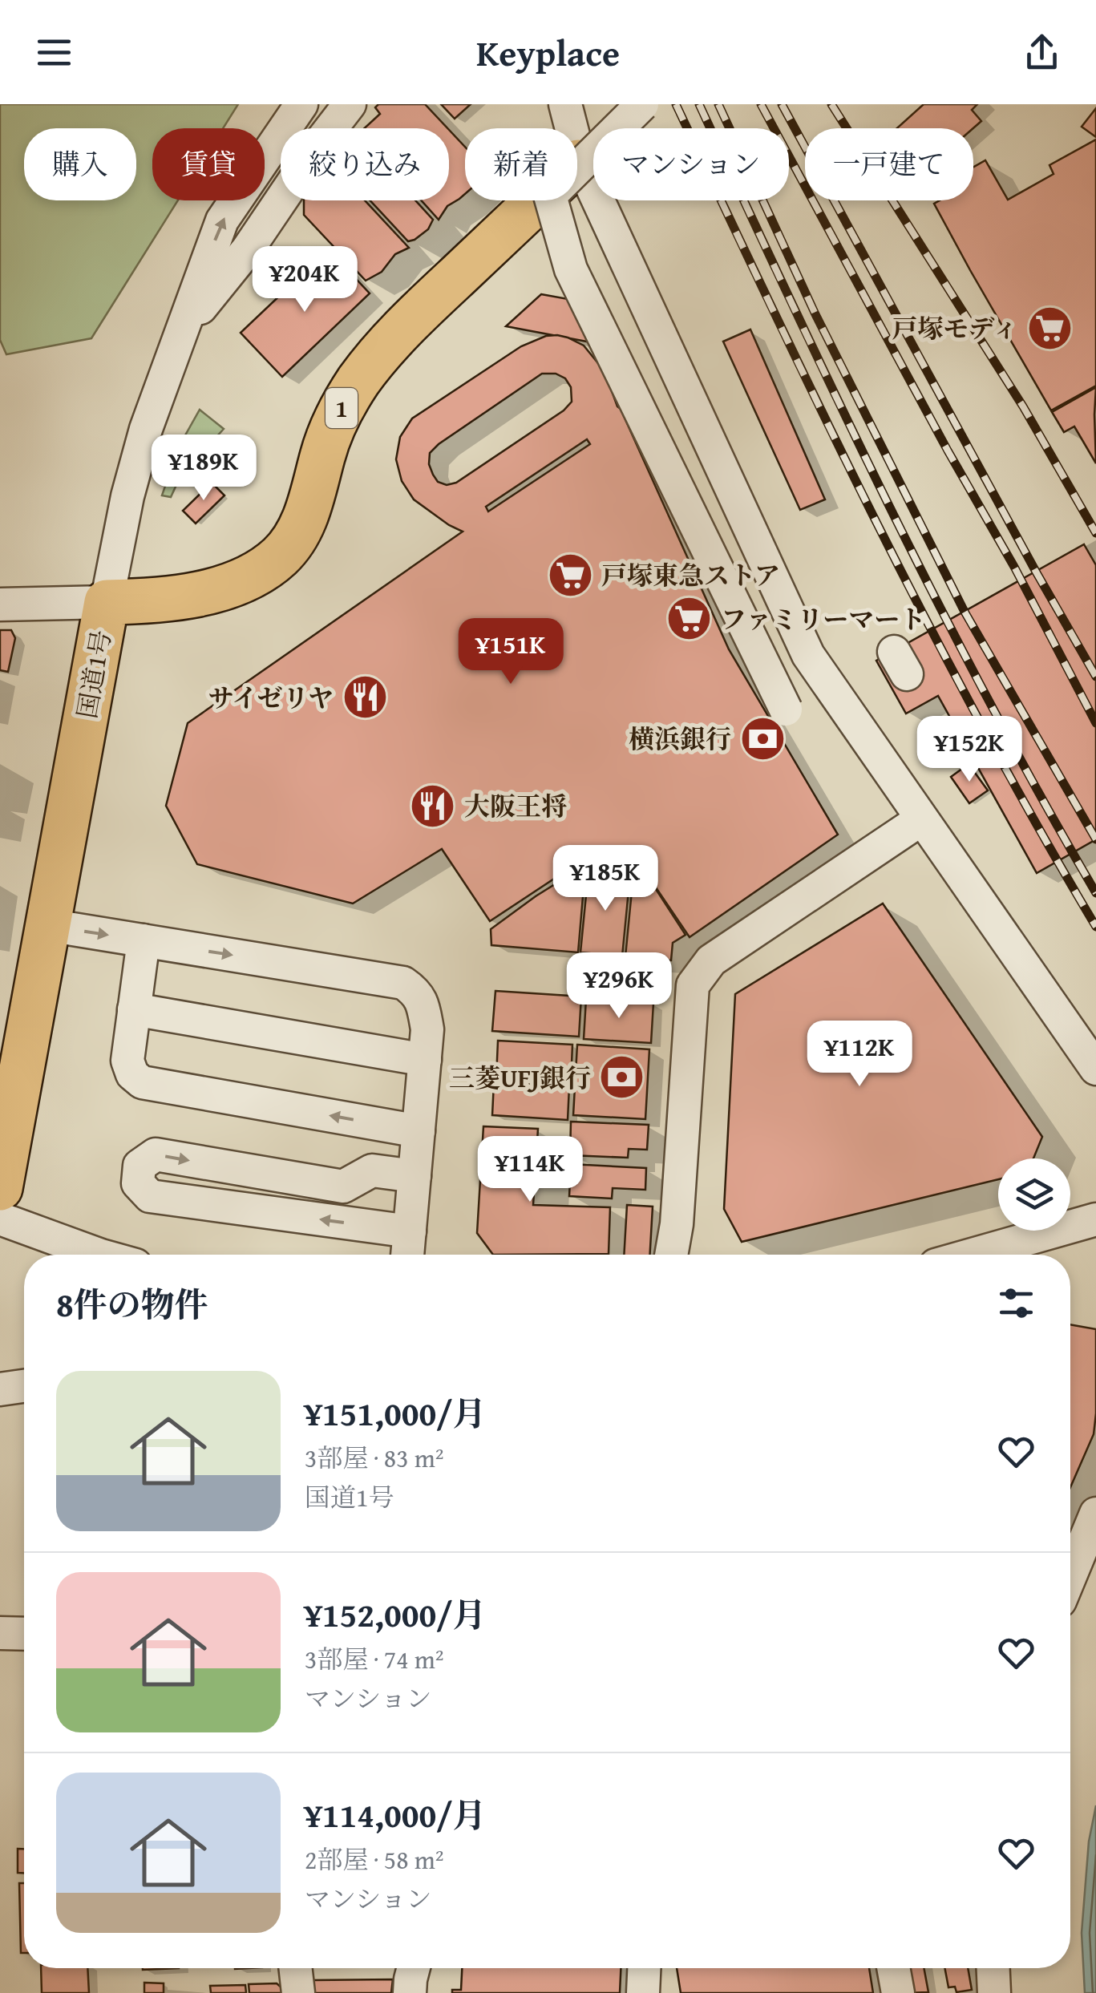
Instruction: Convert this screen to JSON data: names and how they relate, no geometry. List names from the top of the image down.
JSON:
{
  "streets": {
    "highway": ["1", "国道1号"]
  },
  "places": {
    "supermarket": ["戸塚モディ", "戸塚東急ストア", "ファミリーマート"],
    "restaurant": ["サイゼリヤ", "大阪王将"],
    "bank": ["横浜銀行", "三菱UFJ銀行"]
  },
  "page": {
    "header": "Keyplace",
    "chip": [
      "購入",
      "賃貸",
      "絞り込み",
      "新着",
      "マンション",
      "一戸建て"
    ],
    "price": [
      "¥204K",
      "¥189K",
      "¥151K",
      "¥152K",
      "¥185K",
      "¥296K",
      "¥112K",
      "¥114K"
    ],
    "heading": "8件の物件",
    "list": [
      {
        "name": "¥151,000/月",
        "note": "3部屋 · 83 m² · 国道1号"
      },
      {
        "name": "¥152,000/月",
        "note": "3部屋 · 74 m² · マンション"
      },
      {
        "name": "¥114,000/月",
        "note": "2部屋 · 58 m² · マンション"
      }
    ]
  }
}
